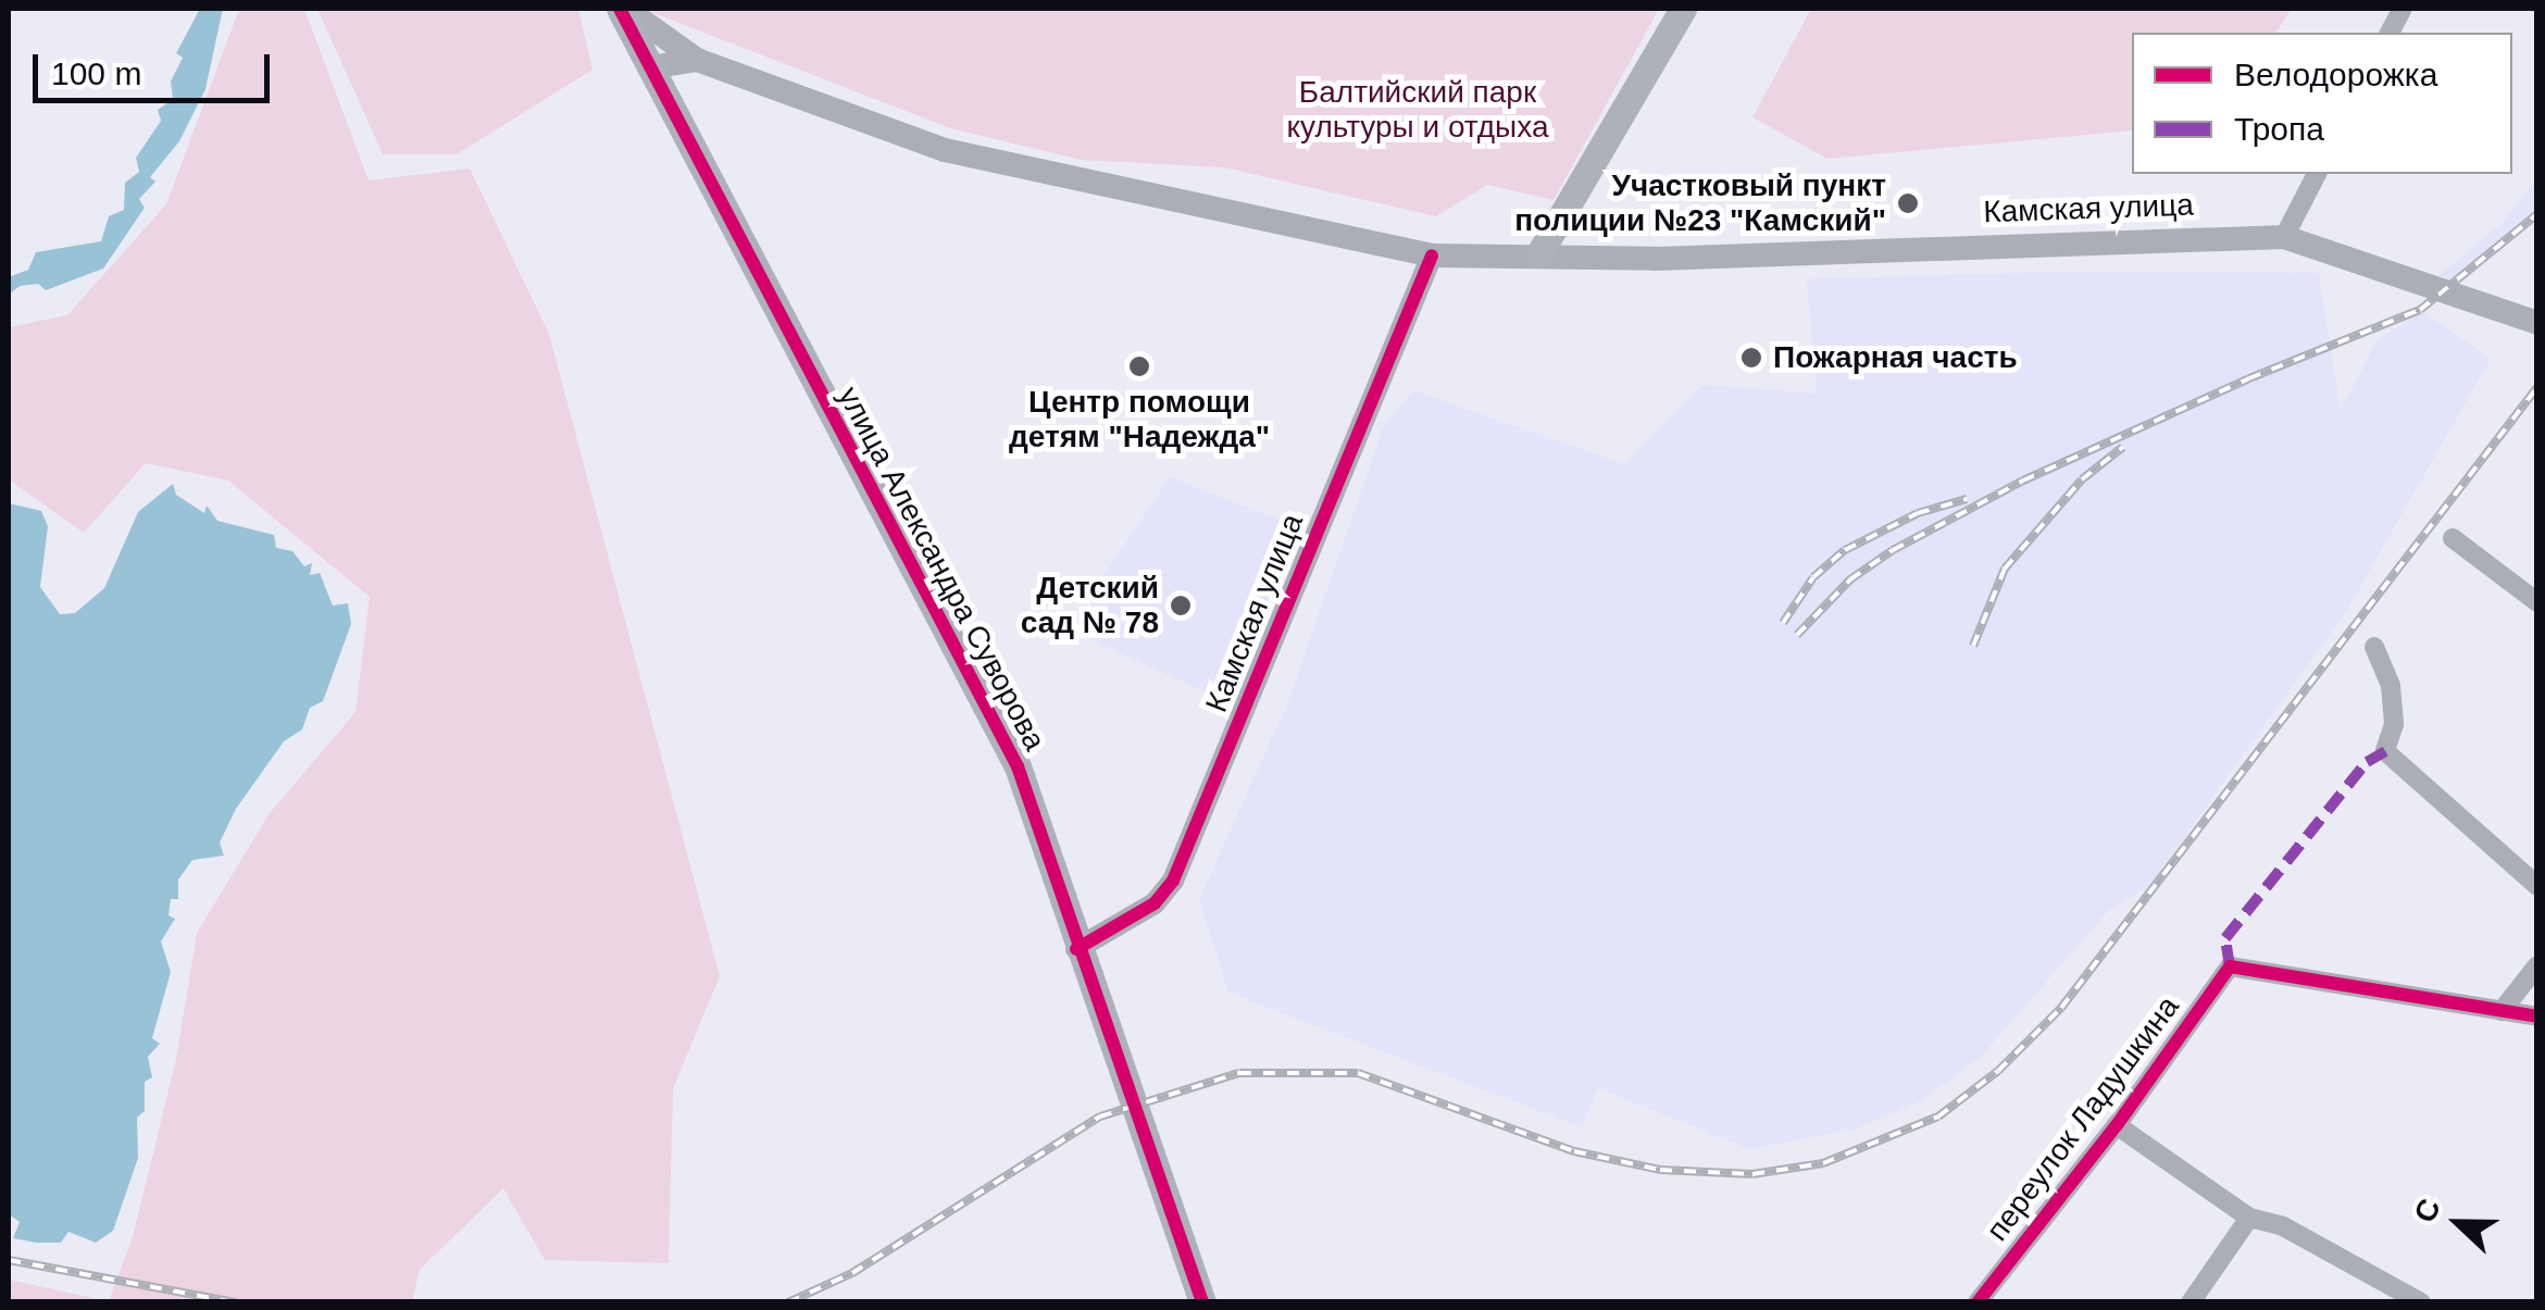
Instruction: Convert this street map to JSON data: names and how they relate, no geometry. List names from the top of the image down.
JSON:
{
  "streets": {
    "main road": ["Камская улица", "улица Александра Суворова"],
    "street": ["переулок Ладушкина"]
  },
  "crossings": [
    ["Камская улица", "улица Александра Суворова"]
  ],
  "parks": ["Балтийский парк культуры и отдыха"],
  "places": [
    "Участковый пункт полиции №23 \"Камский\"",
    "Пожарная часть",
    "Центр помощи детям \"Надежда\"",
    "Детский сад № 78"
  ],
  "legend": ["Велодорожка", "Тропа"],
  "scale_bar": "100 m",
  "north": "left"
}
